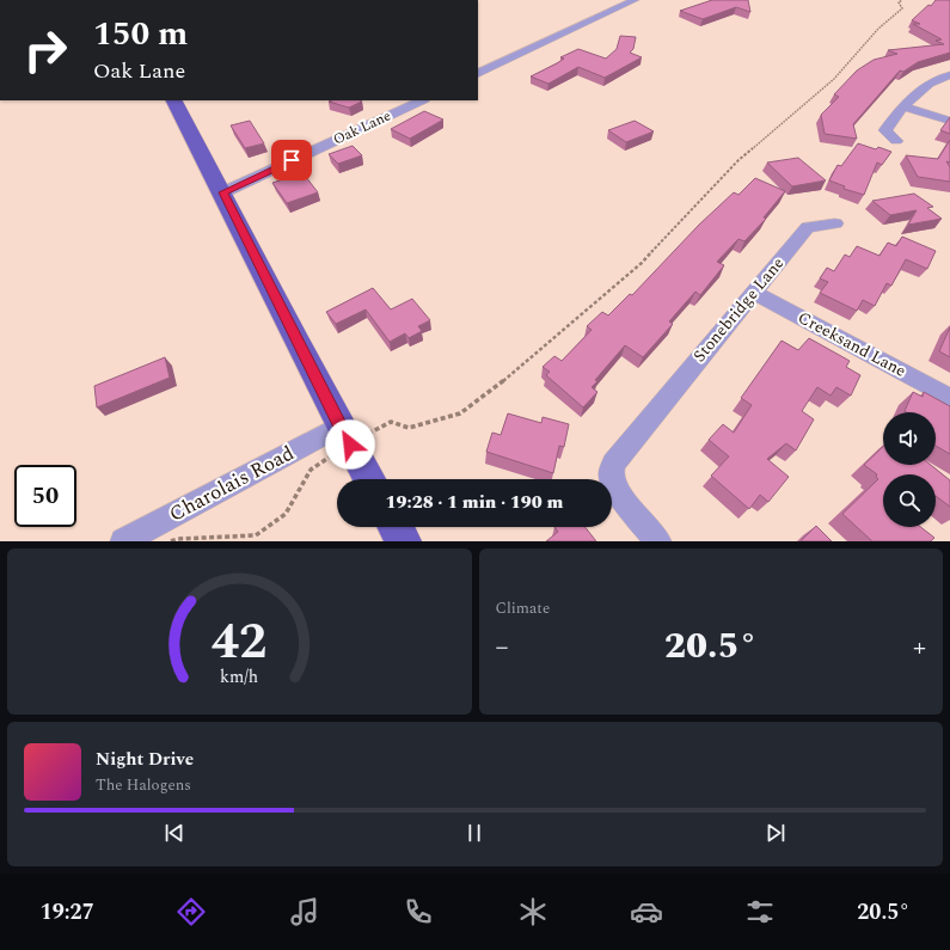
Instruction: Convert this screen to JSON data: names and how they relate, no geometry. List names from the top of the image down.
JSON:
{
  "streets": {
    "street": [
      "Oak Lane",
      "Stonebridge Lane",
      "Creeksand Lane",
      "Charolais Road"
    ]
  },
  "crossings": [
    ["Stonebridge Lane", "Creeksand Lane"]
  ],
  "page": {
    "turn": ["150 m", "Oak Lane"],
    "limit": "50",
    "trip": "19:28 · 1 min · 190 m",
    "tile": "Climate",
    "heat": ["−", "20.5°", "+"],
    "song": ["Night Drive", "The Halogens"],
    "tabs": ["19:27", "20.5°"],
    "gauge": ["42", "km/h"]
  }
}
